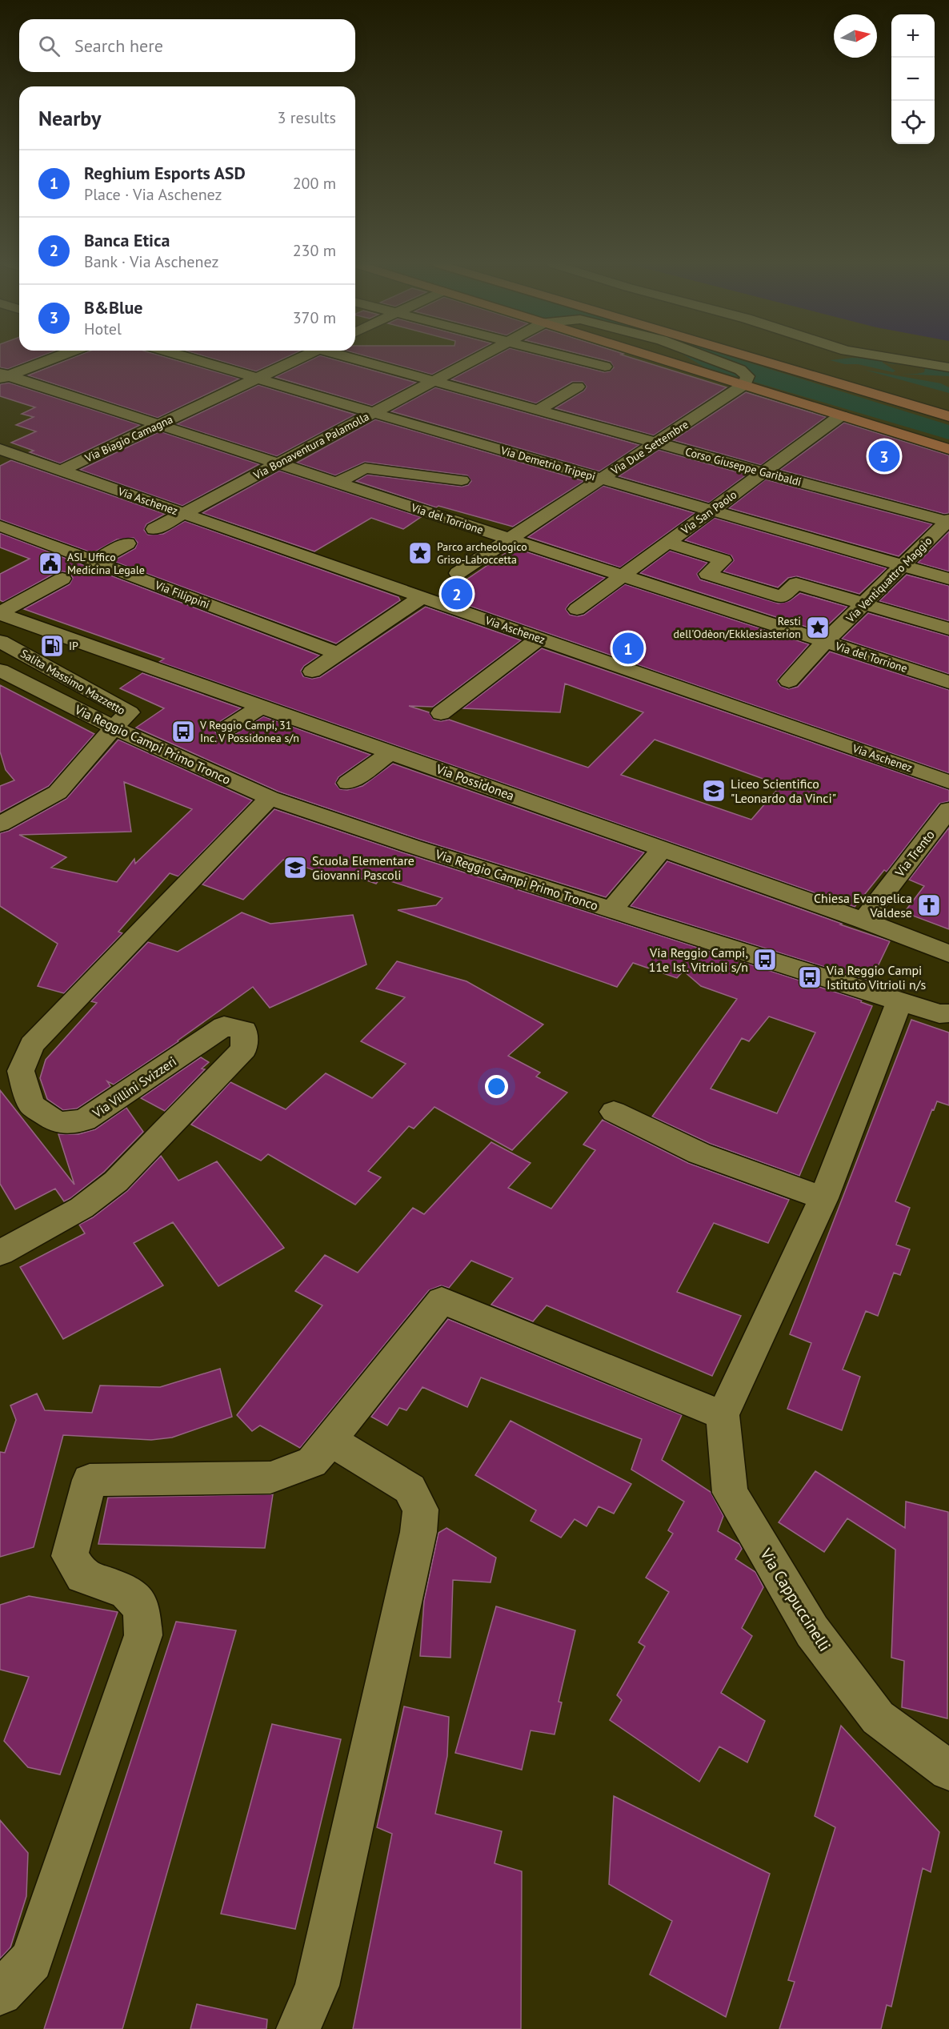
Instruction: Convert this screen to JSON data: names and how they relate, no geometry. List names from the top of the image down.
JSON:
{
  "streets": {
    "street": [
      "Via Biagio Camagna",
      "Via Bonaventura Palamolla",
      "Via Due Settembre",
      "Via Demetrio Tripepi",
      "Corso Giuseppe Garibaldi",
      "Via Aschenez",
      "Via San Paolo",
      "Via del Torrione",
      "Via Ventiquattro Maggio",
      "Via Filippini",
      "Salita Massimo Mazzetto",
      "Via Reggio Campi Primo Tronco",
      "Via Possidonea",
      "Via Trento",
      "Via Villini Svizzeri",
      "Via Cappuccinelli"
    ]
  },
  "crossings": [
    ["Via Biagio Camagna", "Via Demetrio Tripepi"],
    ["Via Biagio Camagna", "Via Aschenez"],
    ["Via Biagio Camagna", "Via del Torrione"],
    ["Via Bonaventura Palamolla", "Via Demetrio Tripepi"],
    ["Via Bonaventura Palamolla", "Corso Giuseppe Garibaldi"],
    ["Via Bonaventura Palamolla", "Via Aschenez"],
    ["Via Bonaventura Palamolla", "Via del Torrione"],
    ["Via Due Settembre", "Via Demetrio Tripepi"],
    ["Via Due Settembre", "Corso Giuseppe Garibaldi"],
    ["Via Due Settembre", "Via del Torrione"],
    ["Via Demetrio Tripepi", "Via San Paolo"],
    ["Via Demetrio Tripepi", "Via Ventiquattro Maggio"],
    ["Corso Giuseppe Garibaldi", "Via San Paolo"],
    ["Corso Giuseppe Garibaldi", "Via Ventiquattro Maggio"],
    ["Via San Paolo", "Via del Torrione"],
    ["Via del Torrione", "Via Ventiquattro Maggio"],
    ["Salita Massimo Mazzetto", "Via Reggio Campi Primo Tronco"],
    ["Via Reggio Campi Primo Tronco", "Via Villini Svizzeri"],
    ["Via Possidonea", "Via Trento"]
  ],
  "places": {
    "place": ["Parco archeologico Griso-Laboccetta", "Resti dell'Odèon/Ekklesiasterion"],
    "public building": ["ASL Uffico Medicina Legale"],
    "fuel station": ["IP"],
    "bus stop": ["V Reggio Campi, 31 Inc. V Possidonea s/n", "Via Reggio Campi, 11e Ist. Vitrioli s/n", "Via Reggio Campi Istituto Vitrioli n/s"],
    "school or university": ["Liceo Scientifico \"Leonardo da Vinci\"", "Scuola Elementare Giovanni Pascoli"],
    "church": ["Chiesa Evangelica Valdese"]
  },
  "north": "right",
  "page": {
    "map_buttons": ["+", "−"],
    "search": "Search here",
    "heading": ["Nearby", "3 results"],
    "list": [
      {
        "mark": "1",
        "name": "Reghium Esports ASD",
        "note": "Place · Via Aschenez",
        "value": "200 m"
      },
      {
        "mark": "2",
        "name": "Banca Etica",
        "note": "Bank · Via Aschenez",
        "value": "230 m"
      },
      {
        "mark": "3",
        "name": "B&Blue",
        "note": "Hotel",
        "value": "370 m"
      }
    ],
    "pins": ["3", "2", "1"]
  }
}
